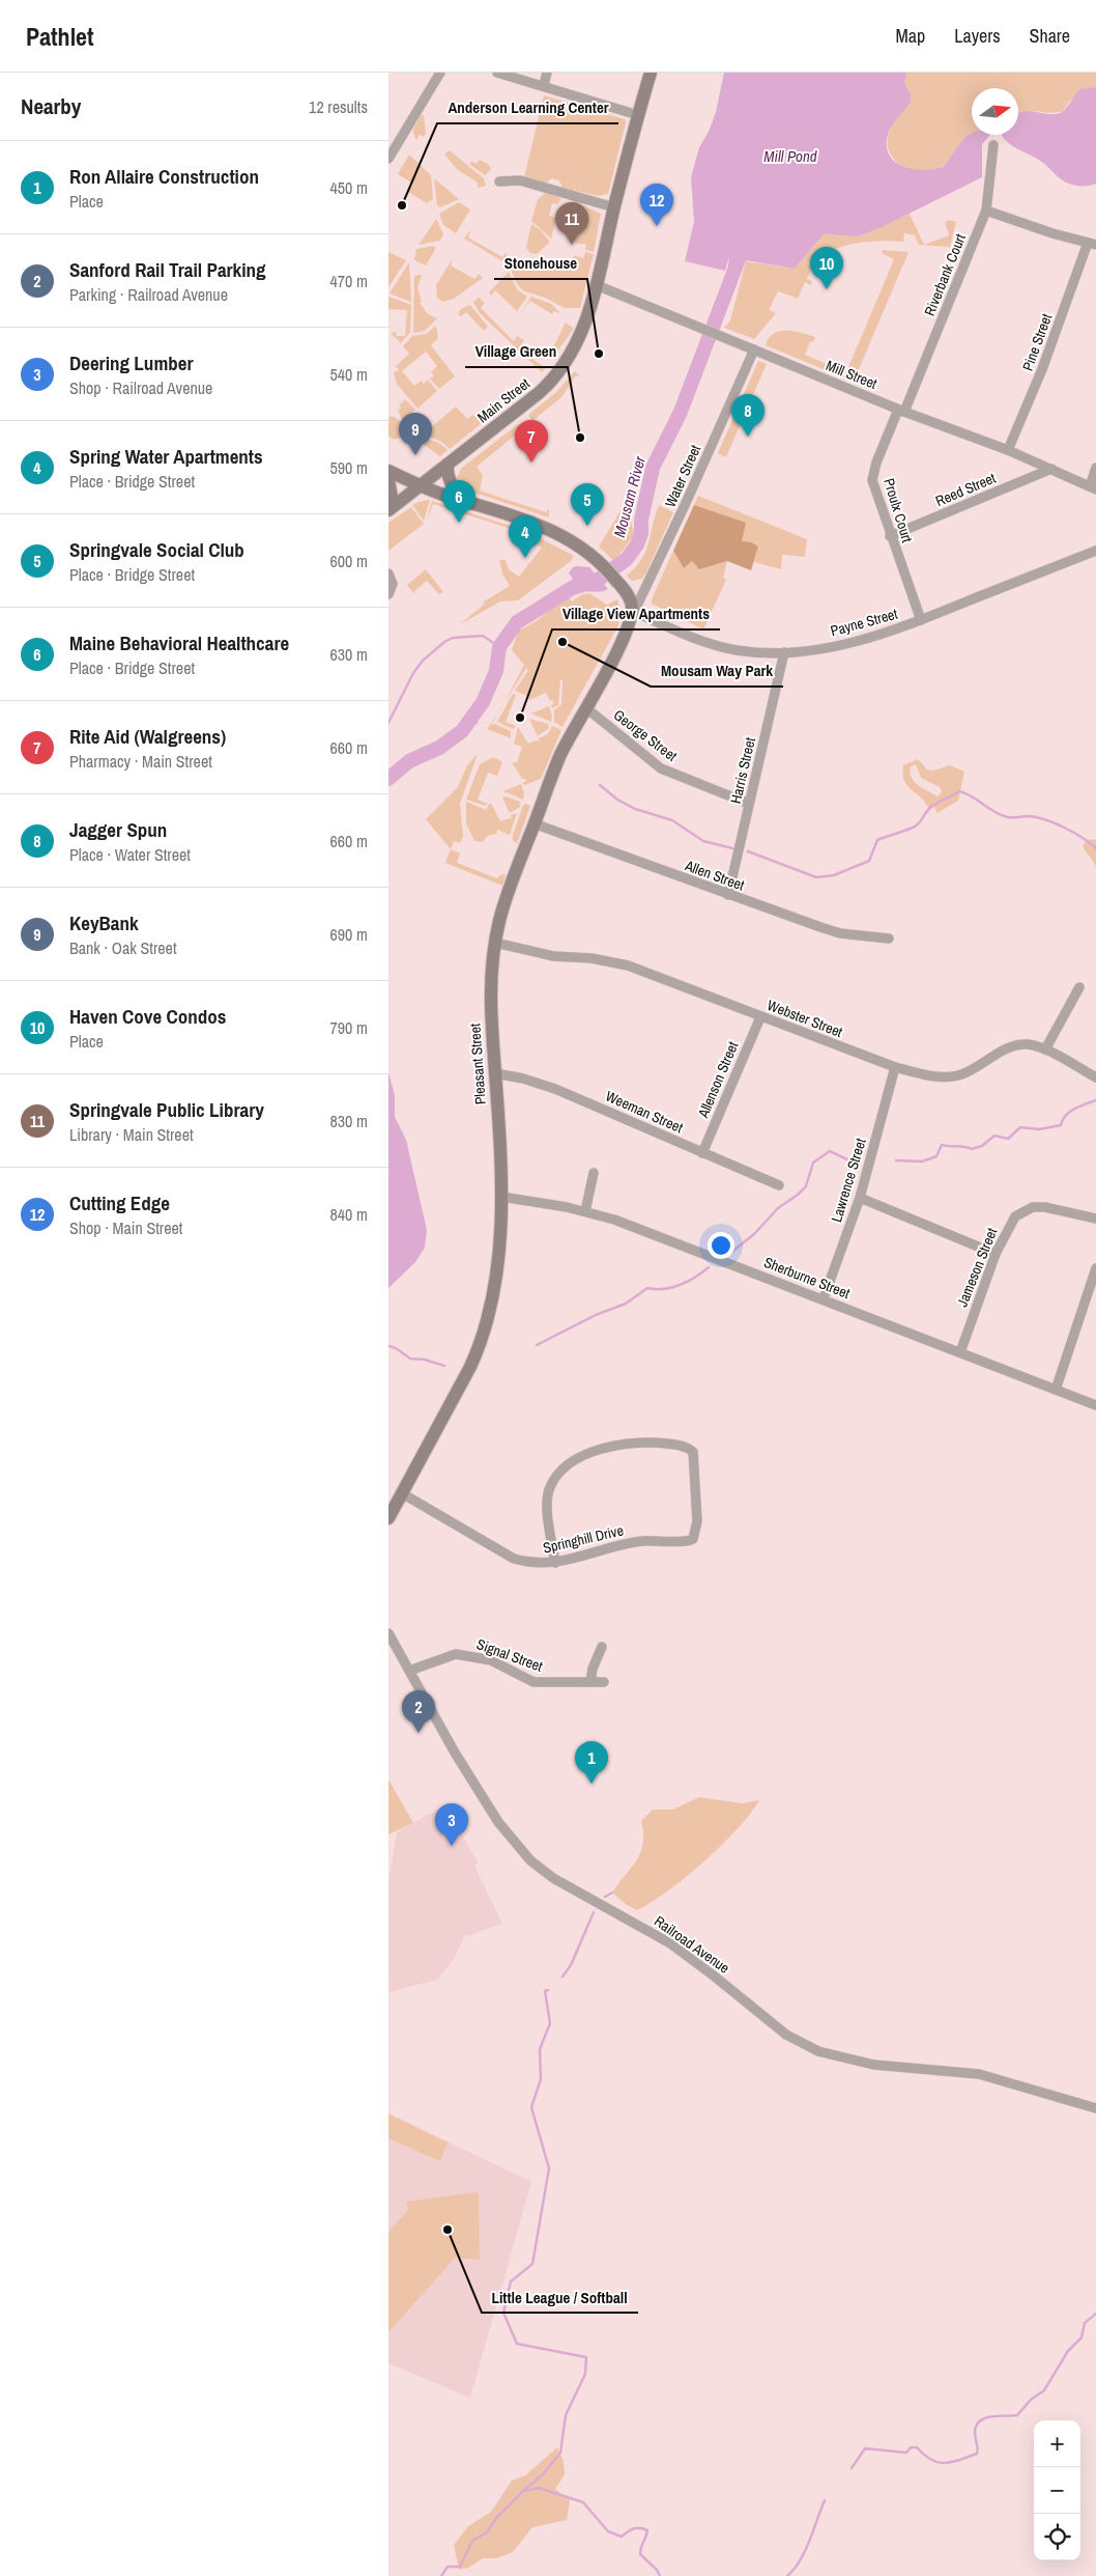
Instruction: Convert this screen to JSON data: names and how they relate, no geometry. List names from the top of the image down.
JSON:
{
  "streets": {
    "main road": ["Main Street", "Pleasant Street"],
    "street": [
      "Riverbank Court",
      "Pine Street",
      "Mill Street",
      "Water Street",
      "Reed Street",
      "Proulx Court",
      "Payne Street",
      "George Street",
      "Harris Street",
      "Allen Street",
      "Webster Street",
      "Allenson Street",
      "Weeman Street",
      "Lawrence Street",
      "Jameson Street",
      "Sherburne Street",
      "Springhill Drive",
      "Signal Street",
      "Railroad Avenue"
    ]
  },
  "crossings": [
    ["Riverbank Court", "Mill Street"],
    ["Riverbank Court", "Proulx Court"],
    ["Pine Street", "Mill Street"],
    ["Mill Street", "Main Street"],
    ["Mill Street", "Water Street"],
    ["Mill Street", "Reed Street"],
    ["Mill Street", "Proulx Court"],
    ["Water Street", "Payne Street"],
    ["Water Street", "Pleasant Street"],
    ["Reed Street", "Proulx Court"],
    ["Proulx Court", "Payne Street"],
    ["Payne Street", "Harris Street"],
    ["Payne Street", "Pleasant Street"],
    ["George Street", "Harris Street"],
    ["George Street", "Pleasant Street"],
    ["Harris Street", "Allen Street"],
    ["Allen Street", "Pleasant Street"],
    ["Webster Street", "Pleasant Street"],
    ["Webster Street", "Allenson Street"],
    ["Webster Street", "Lawrence Street"],
    ["Pleasant Street", "Weeman Street"],
    ["Pleasant Street", "Sherburne Street"],
    ["Pleasant Street", "Springhill Drive"],
    ["Allenson Street", "Weeman Street"],
    ["Lawrence Street", "Sherburne Street"],
    ["Jameson Street", "Sherburne Street"],
    ["Signal Street", "Railroad Avenue"]
  ],
  "water": ["Mill Pond", "Mousam River"],
  "places": [
    "Anderson Learning Center",
    "Stonehouse",
    "Village Green",
    "Mousam Way Park",
    "Village View Apartments",
    "Little League / Softball"
  ],
  "north": "right",
  "page": {
    "header": "Pathlet",
    "nav": ["Map", "Layers", "Share"],
    "heading": ["Nearby", "12 results"],
    "list": [
      {
        "mark": "1",
        "name": "Ron Allaire Construction",
        "note": "Place",
        "value": "450 m"
      },
      {
        "mark": "2",
        "name": "Sanford Rail Trail Parking",
        "note": "Parking · Railroad Avenue",
        "value": "470 m"
      },
      {
        "mark": "3",
        "name": "Deering Lumber",
        "note": "Shop · Railroad Avenue",
        "value": "540 m"
      },
      {
        "mark": "4",
        "name": "Spring Water Apartments",
        "note": "Place · Bridge Street",
        "value": "590 m"
      },
      {
        "mark": "5",
        "name": "Springvale Social Club",
        "note": "Place · Bridge Street",
        "value": "600 m"
      },
      {
        "mark": "6",
        "name": "Maine Behavioral Healthcare",
        "note": "Place · Bridge Street",
        "value": "630 m"
      },
      {
        "mark": "7",
        "name": "Rite Aid (Walgreens)",
        "note": "Pharmacy · Main Street",
        "value": "660 m"
      },
      {
        "mark": "8",
        "name": "Jagger Spun",
        "note": "Place · Water Street",
        "value": "660 m"
      },
      {
        "mark": "9",
        "name": "KeyBank",
        "note": "Bank · Oak Street",
        "value": "690 m"
      },
      {
        "mark": "10",
        "name": "Haven Cove Condos",
        "note": "Place",
        "value": "790 m"
      },
      {
        "mark": "11",
        "name": "Springvale Public Library",
        "note": "Library · Main Street",
        "value": "830 m"
      },
      {
        "mark": "12",
        "name": "Cutting Edge",
        "note": "Shop · Main Street",
        "value": "840 m"
      }
    ],
    "pins": [
      "12",
      "11",
      "10",
      "8",
      "9",
      "7",
      "6",
      "5",
      "4",
      "2",
      "1",
      "3"
    ],
    "map_buttons": ["+", "−"]
  }
}
